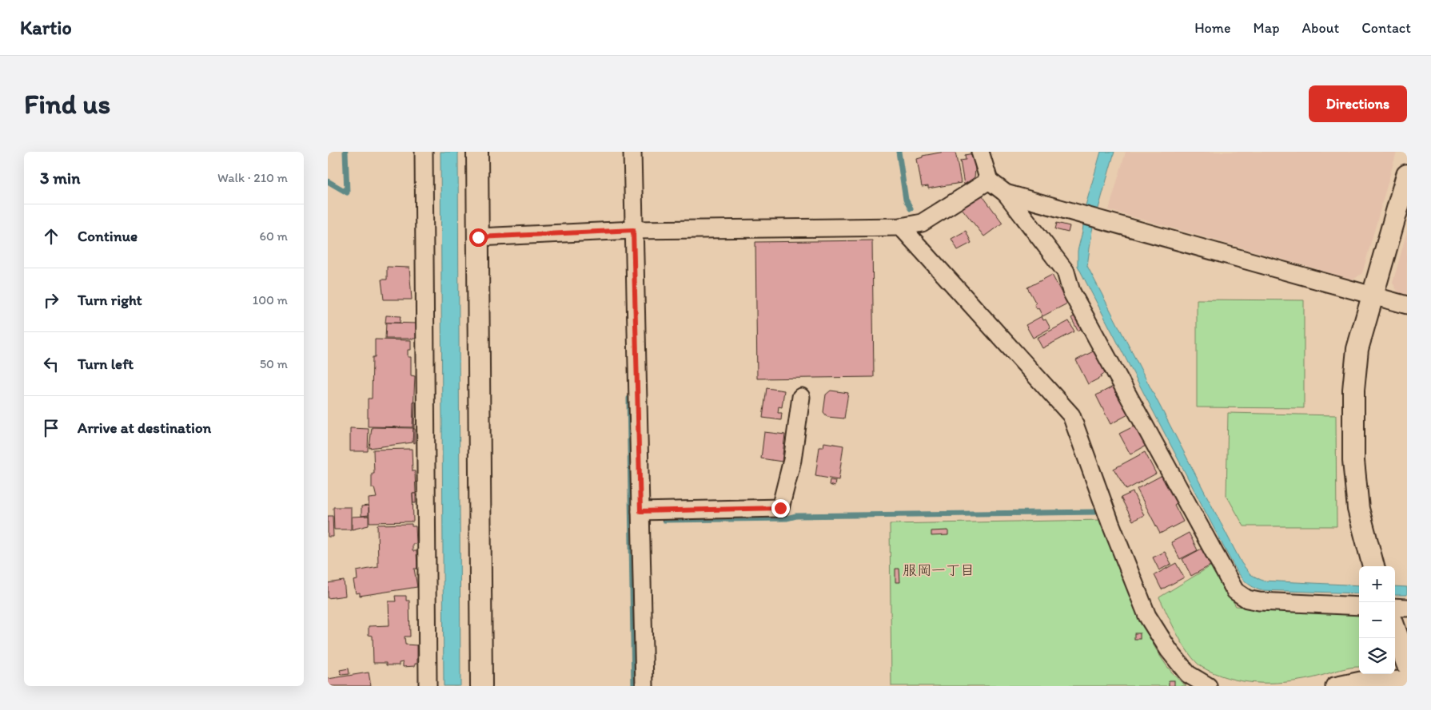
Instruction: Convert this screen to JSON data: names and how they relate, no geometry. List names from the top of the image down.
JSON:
{
  "districts": ["服岡一丁目"],
  "page": {
    "header": "Kartio",
    "nav": [
      "Home",
      "Map",
      "About",
      "Contact"
    ],
    "buttons": "Directions",
    "title": "Find us",
    "heading": ["3 min", "Walk · 210 m"],
    "list": [
      ["Continue", "60 m"],
      ["Turn right", "100 m"],
      ["Turn left", "50 m"],
      "Arrive at destination"
    ],
    "map_buttons": ["+", "−"]
  }
}
